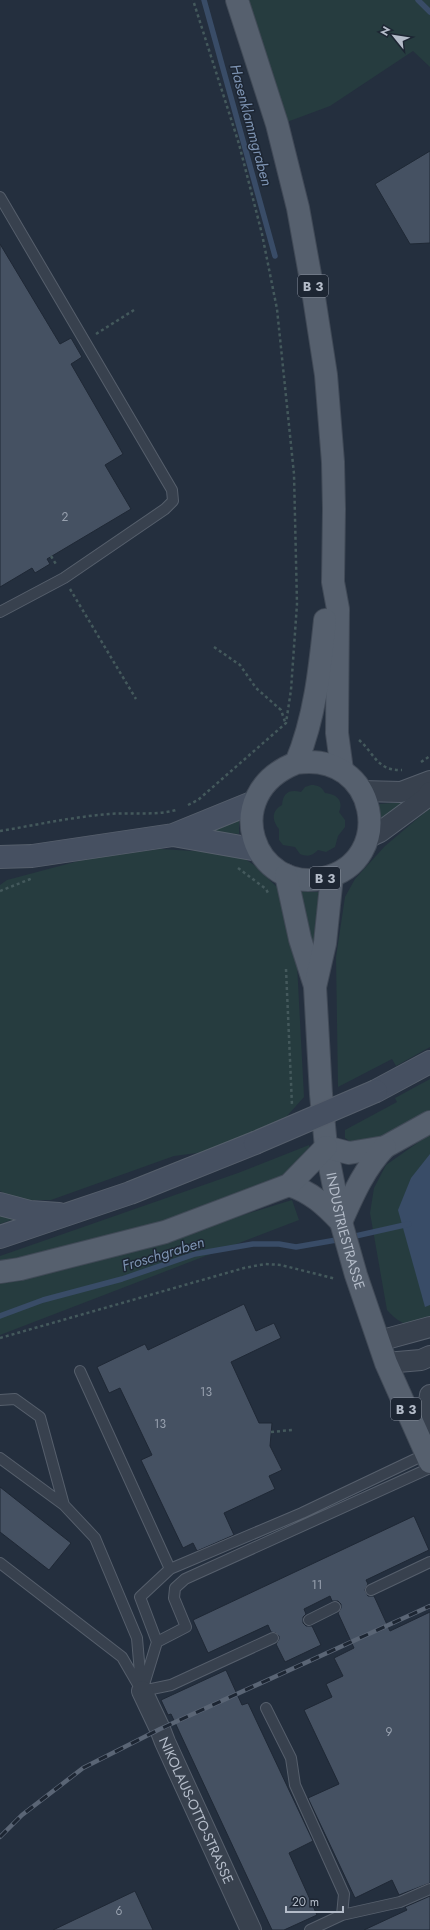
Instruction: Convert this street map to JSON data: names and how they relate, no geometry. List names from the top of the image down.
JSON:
{
  "streets": {
    "main road": ["B 3", "INDUSTRIESTRASSE"],
    "street": ["NIKOLAUS-OTTO-STRASSE"]
  },
  "crossings": [
    ["B 3", "INDUSTRIESTRASSE"]
  ],
  "water": ["Hasenklammgraben", "Froschgraben"],
  "house_numbers": [
    "2",
    "13",
    "13",
    "11",
    "9",
    "6"
  ],
  "scale_bar": "20 m",
  "north": "top left"
}
